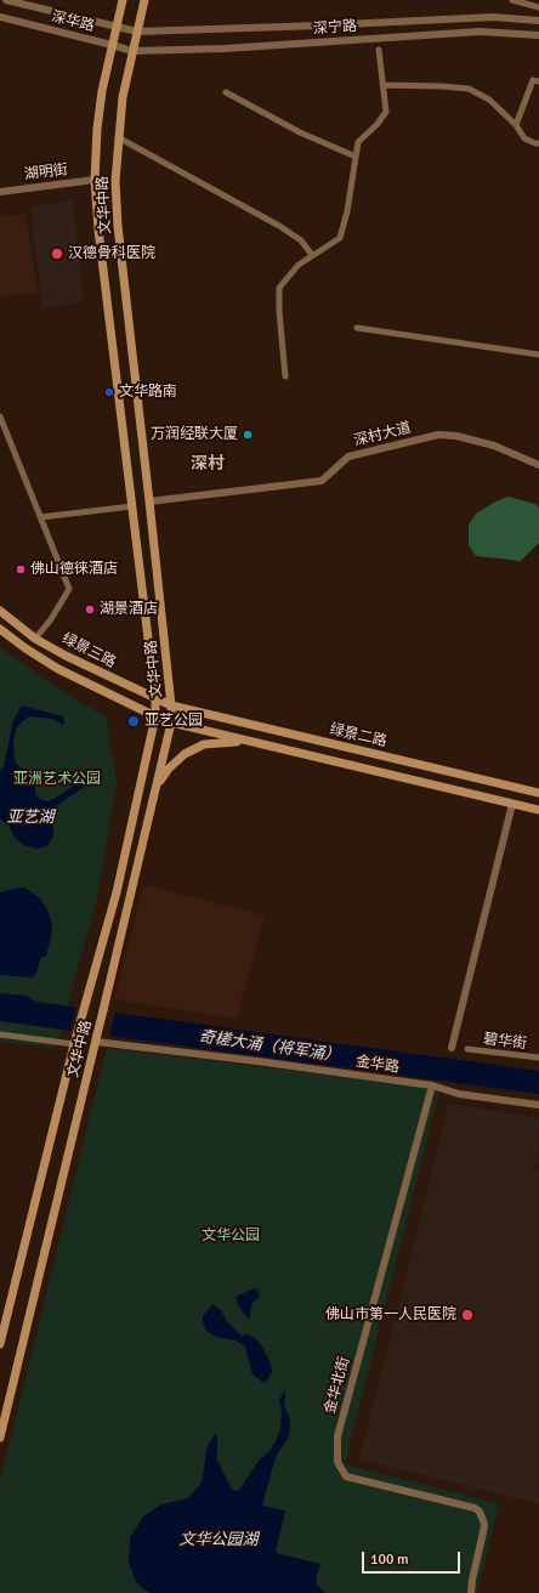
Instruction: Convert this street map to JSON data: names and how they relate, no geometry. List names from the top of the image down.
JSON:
{
  "streets": {
    "main road": ["文华中路", "绿景三路", "绿景二路"],
    "street": [
      "深华路",
      "深宁路",
      "湖明街",
      "深村大道",
      "碧华街",
      "金华路",
      "金华北街"
    ]
  },
  "crossings": [
    ["深华路", "深宁路"],
    ["深华路", "文华中路"],
    ["深宁路", "文华中路"],
    ["湖明街", "文华中路"],
    ["文华中路", "深村大道"],
    ["文华中路", "绿景三路"],
    ["文华中路", "绿景二路"],
    ["文华中路", "金华路"],
    ["绿景三路", "绿景二路"],
    ["金华路", "金华北街"]
  ],
  "districts": ["深村"],
  "water": ["亚艺湖", "奇槎大涌（将军涌）", "文华公园湖"],
  "parks": ["亚洲艺术公园", "文华公园"],
  "places": [
    "汉德骨科医院",
    "文华路南",
    "万润经联大厦",
    "佛山德徕酒店",
    "湖景酒店",
    "亚艺公园",
    "佛山市第一人民医院"
  ],
  "scale_bar": "100 m"
}
